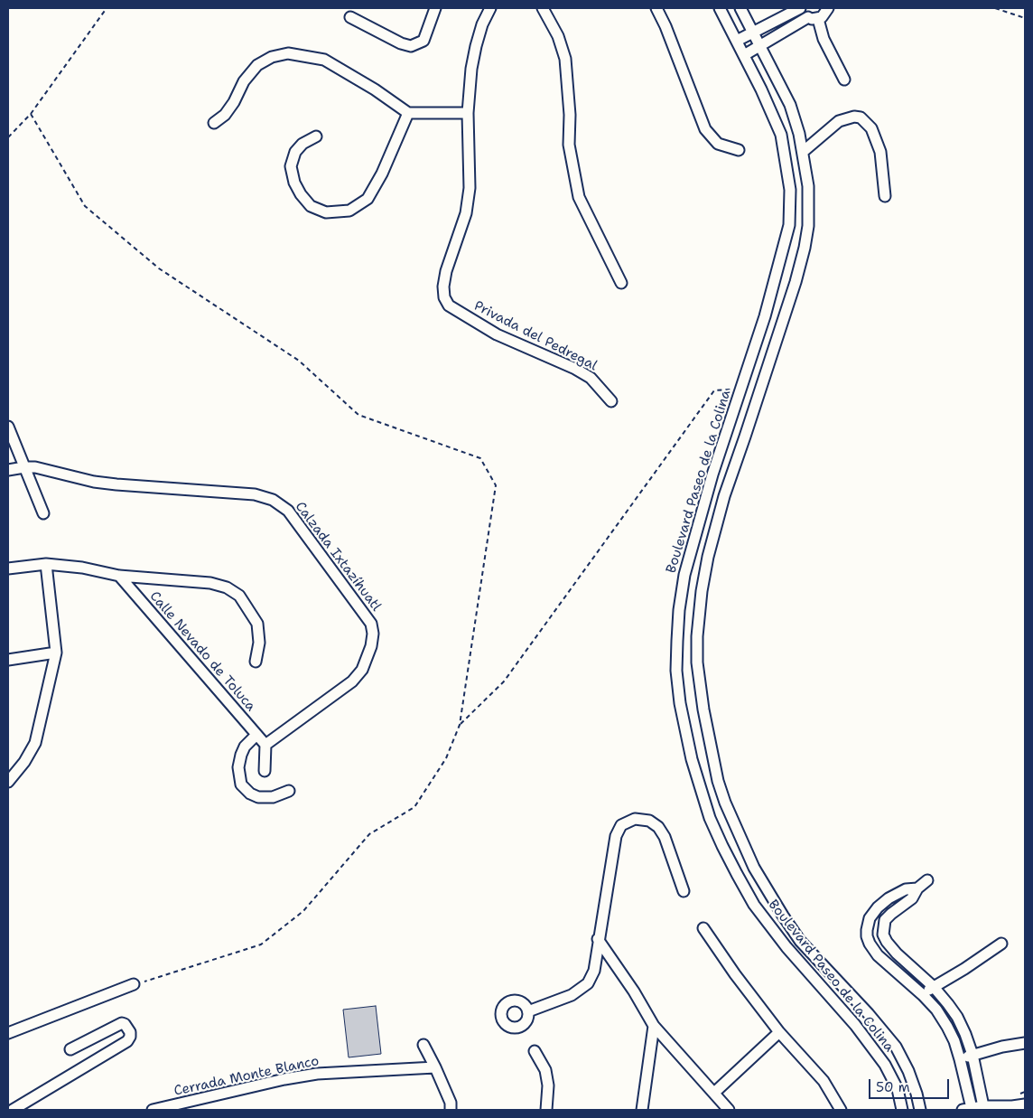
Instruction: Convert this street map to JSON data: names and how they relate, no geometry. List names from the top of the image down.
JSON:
{
  "streets": {
    "street": [
      "Privada del Pedregal",
      "Boulevard Paseo de la Colina",
      "Calzada Ixtazíhuatl",
      "Calle Nevado de Toluca",
      "Cerrada Monte Blanco"
    ]
  },
  "crossings": [
    ["Calzada Ixtazíhuatl", "Calle Nevado de Toluca"]
  ],
  "scale_bar": "50 m"
}
